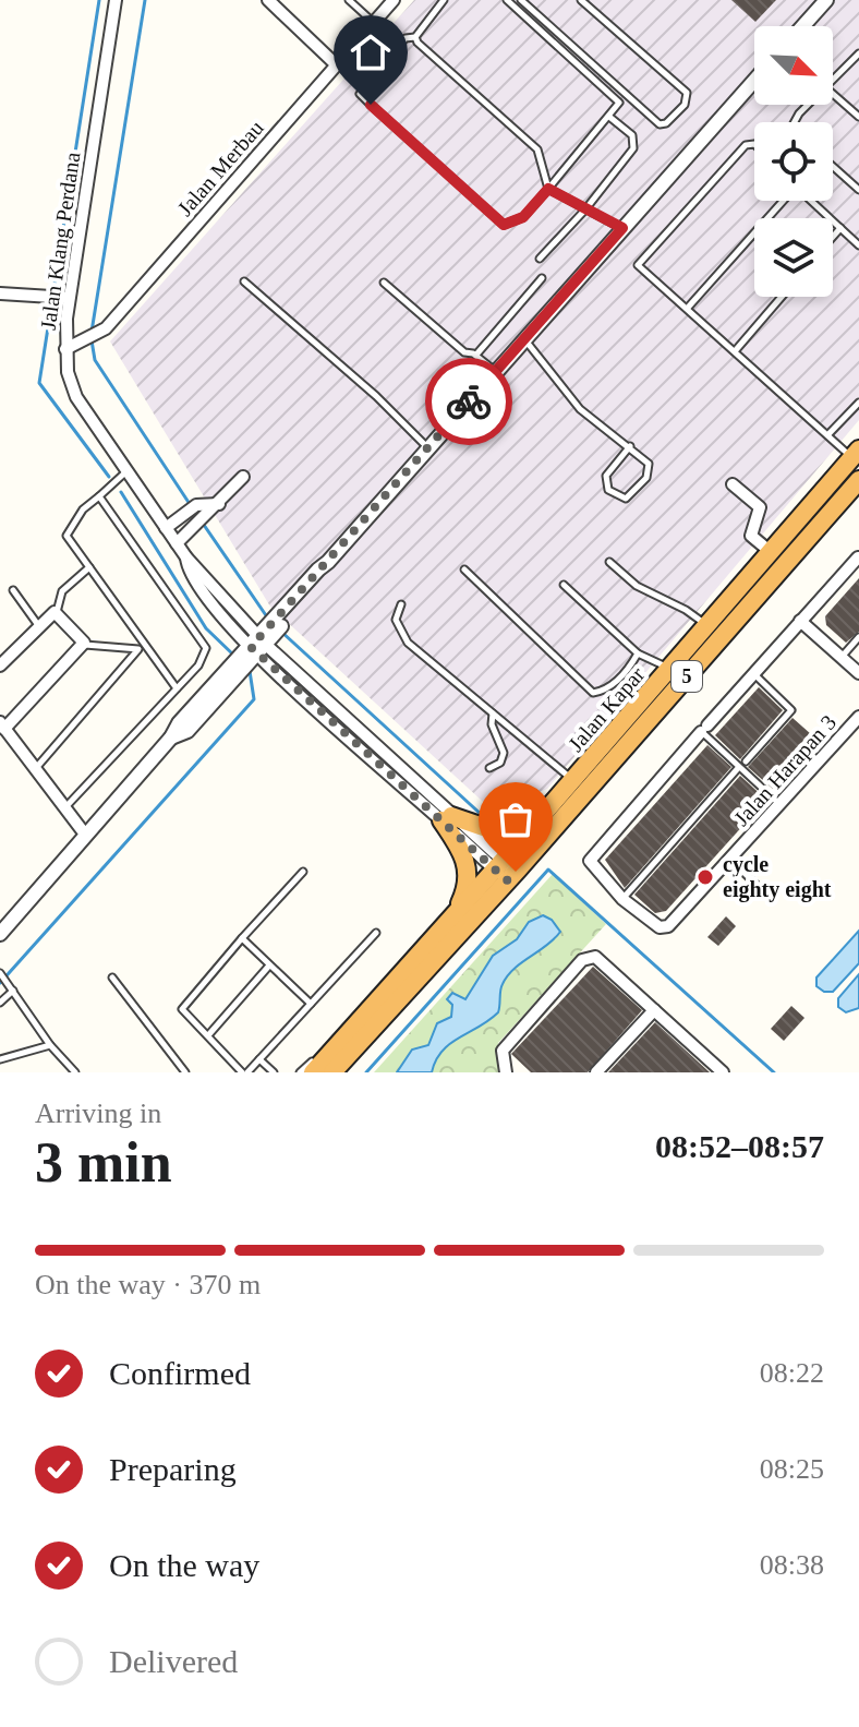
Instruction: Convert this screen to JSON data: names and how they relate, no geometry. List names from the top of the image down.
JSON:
{
  "streets": {
    "highway": ["5", "Jalan Kapar"],
    "street": ["Jalan Merbau", "Jalan Klang Perdana", "Jalan Harapan 3"]
  },
  "crossings": [
    ["Jalan Merbau", "Jalan Klang Perdana"],
    ["Jalan Klang Perdana", "Jalan Kapar"]
  ],
  "places": ["cycle eighty eight"],
  "north": "bottom right",
  "page": {
    "heading": ["3 min", "Arriving in", "08:52–08:57"],
    "bar": "On the way · 370 m",
    "list": [
      ["Confirmed", "08:22"],
      ["Preparing", "08:25"],
      ["On the way", "08:38"],
      "Delivered"
    ]
  }
}
